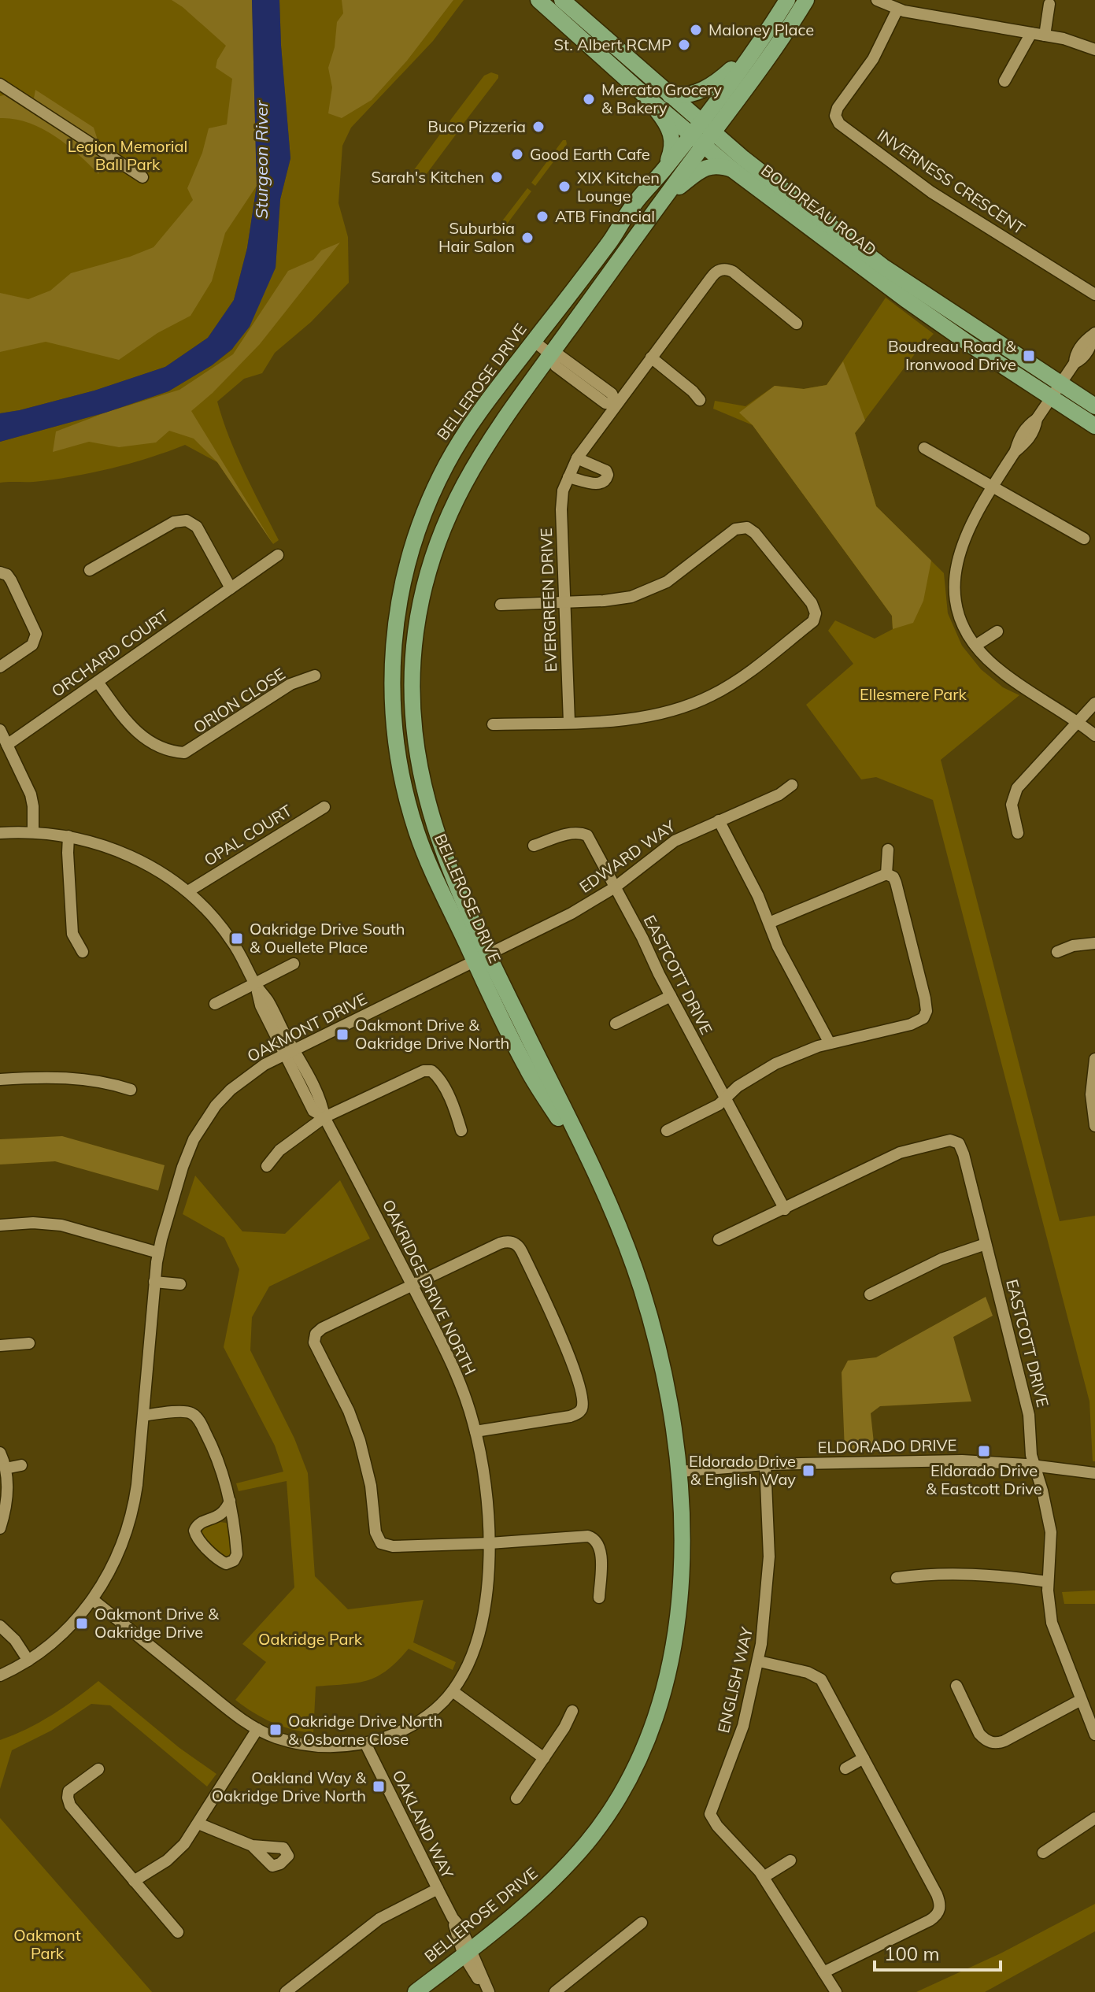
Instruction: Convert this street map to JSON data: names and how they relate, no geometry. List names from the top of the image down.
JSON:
{
  "streets": {
    "main road": ["BOUDREAU ROAD", "BELLEROSE DRIVE"],
    "street": [
      "INVERNESS CRESCENT",
      "EVERGREEN DRIVE",
      "ORCHARD COURT",
      "ORION CLOSE",
      "OPAL COURT",
      "EDWARD WAY",
      "EASTCOTT DRIVE",
      "OAKMONT DRIVE",
      "OAKRIDGE DRIVE NORTH",
      "ELDORADO DRIVE",
      "ENGLISH WAY",
      "OAKLAND WAY"
    ]
  },
  "crossings": [
    ["BOUDREAU ROAD", "BELLEROSE DRIVE"],
    ["BELLEROSE DRIVE", "EDWARD WAY"],
    ["BELLEROSE DRIVE", "OAKMONT DRIVE"],
    ["BELLEROSE DRIVE", "ELDORADO DRIVE"],
    ["BELLEROSE DRIVE", "OAKLAND WAY"],
    ["ORCHARD COURT", "ORION CLOSE"],
    ["OPAL COURT", "OAKRIDGE DRIVE NORTH"],
    ["EDWARD WAY", "EASTCOTT DRIVE"],
    ["EDWARD WAY", "OAKMONT DRIVE"],
    ["EASTCOTT DRIVE", "ELDORADO DRIVE"],
    ["OAKMONT DRIVE", "OAKRIDGE DRIVE NORTH"],
    ["OAKRIDGE DRIVE NORTH", "OAKLAND WAY"],
    ["ELDORADO DRIVE", "ENGLISH WAY"]
  ],
  "water": ["Sturgeon River"],
  "parks": [
    "Legion Memorial Ball Park",
    "Ellesmere Park",
    "Oakridge Park",
    "Oakmont Park"
  ],
  "places": {
    "other": [
      "Maloney Place",
      "St. Albert RCMP",
      "Mercato Grocery & Bakery",
      "Buco Pizzeria",
      "Good Earth Cafe",
      "Sarah's Kitchen",
      "XIX Kitchen Lounge",
      "ATB Financial",
      "Suburbia Hair Salon"
    ],
    "transit": [
      "Boudreau Road & Ironwood Drive",
      "Oakridge Drive South & Ouellete Place",
      "Oakmont Drive & Oakridge Drive North",
      "Eldorado Drive & Eastcott Drive",
      "Eldorado Drive & English Way",
      "Oakmont Drive & Oakridge Drive",
      "Oakridge Drive North & Osborne Close",
      "Oakland Way & Oakridge Drive North"
    ]
  },
  "scale_bar": "100 m"
}
